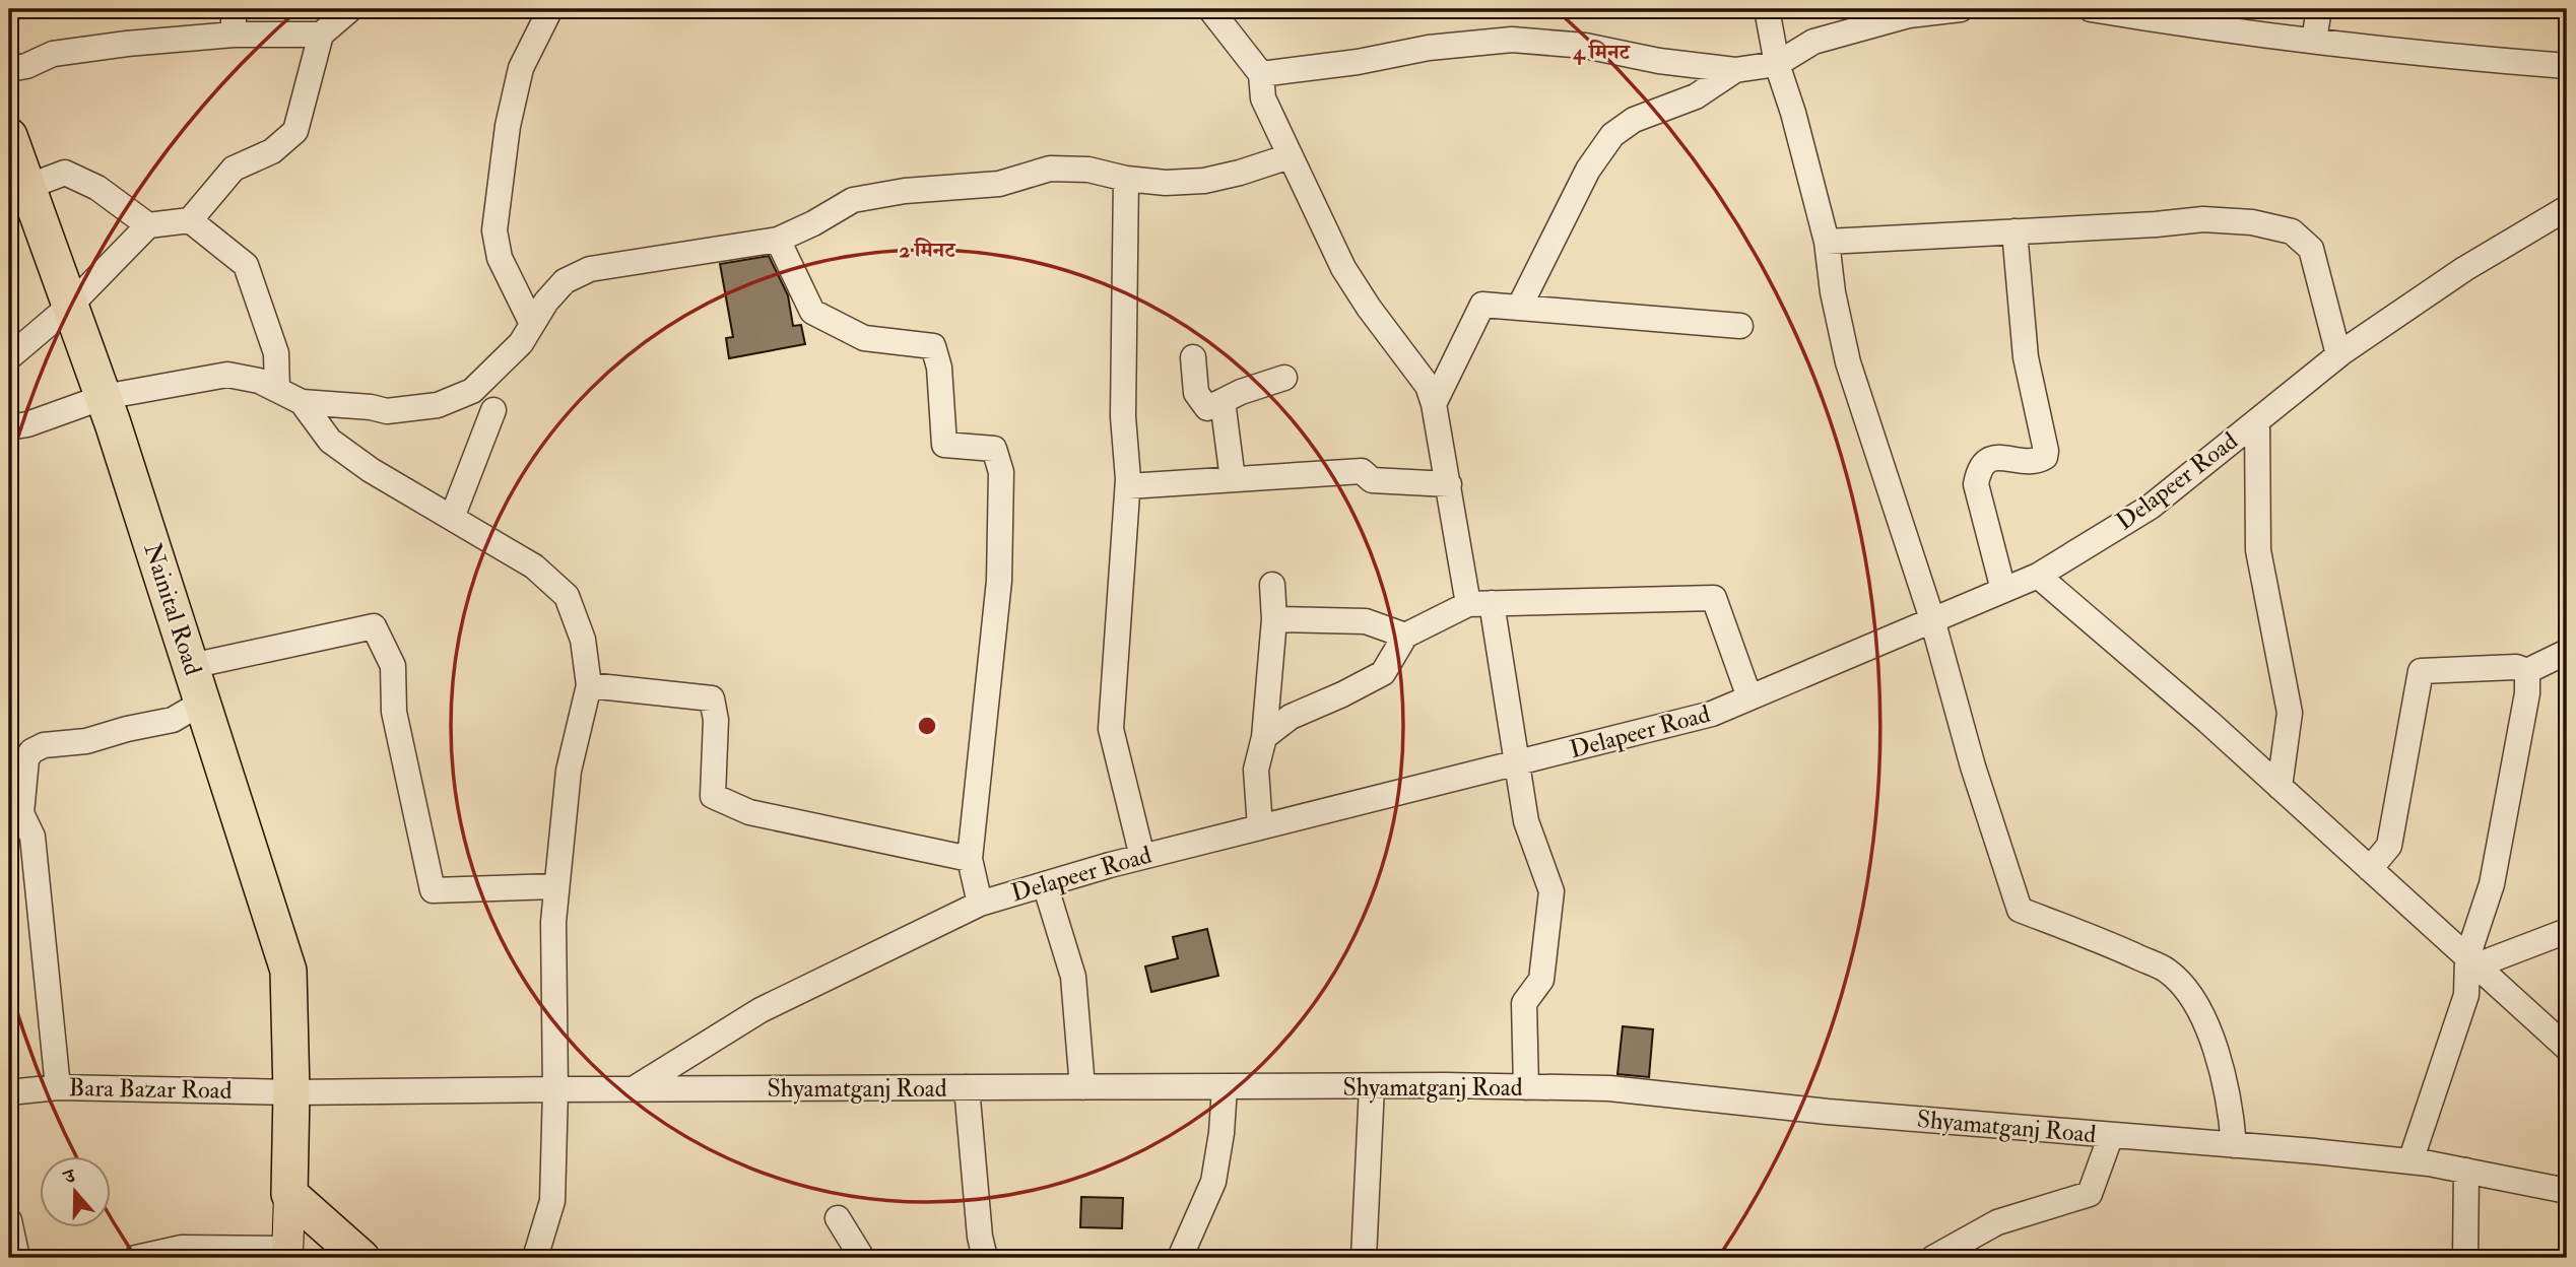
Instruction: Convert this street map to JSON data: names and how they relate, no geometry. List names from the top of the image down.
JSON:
{
  "streets": {
    "highway": ["Nainital Road"],
    "street": ["Delapeer Road", "Shyamatganj Road", "Bara Bazar Road"]
  },
  "crossings": [
    ["Delapeer Road", "Shyamatganj Road"],
    ["Nainital Road", "Shyamatganj Road"],
    ["Nainital Road", "Bara Bazar Road"],
    ["Shyamatganj Road", "Bara Bazar Road"]
  ],
  "north": "top",
  "rings": ["4 मिनट", "2 मिनट"]
}
